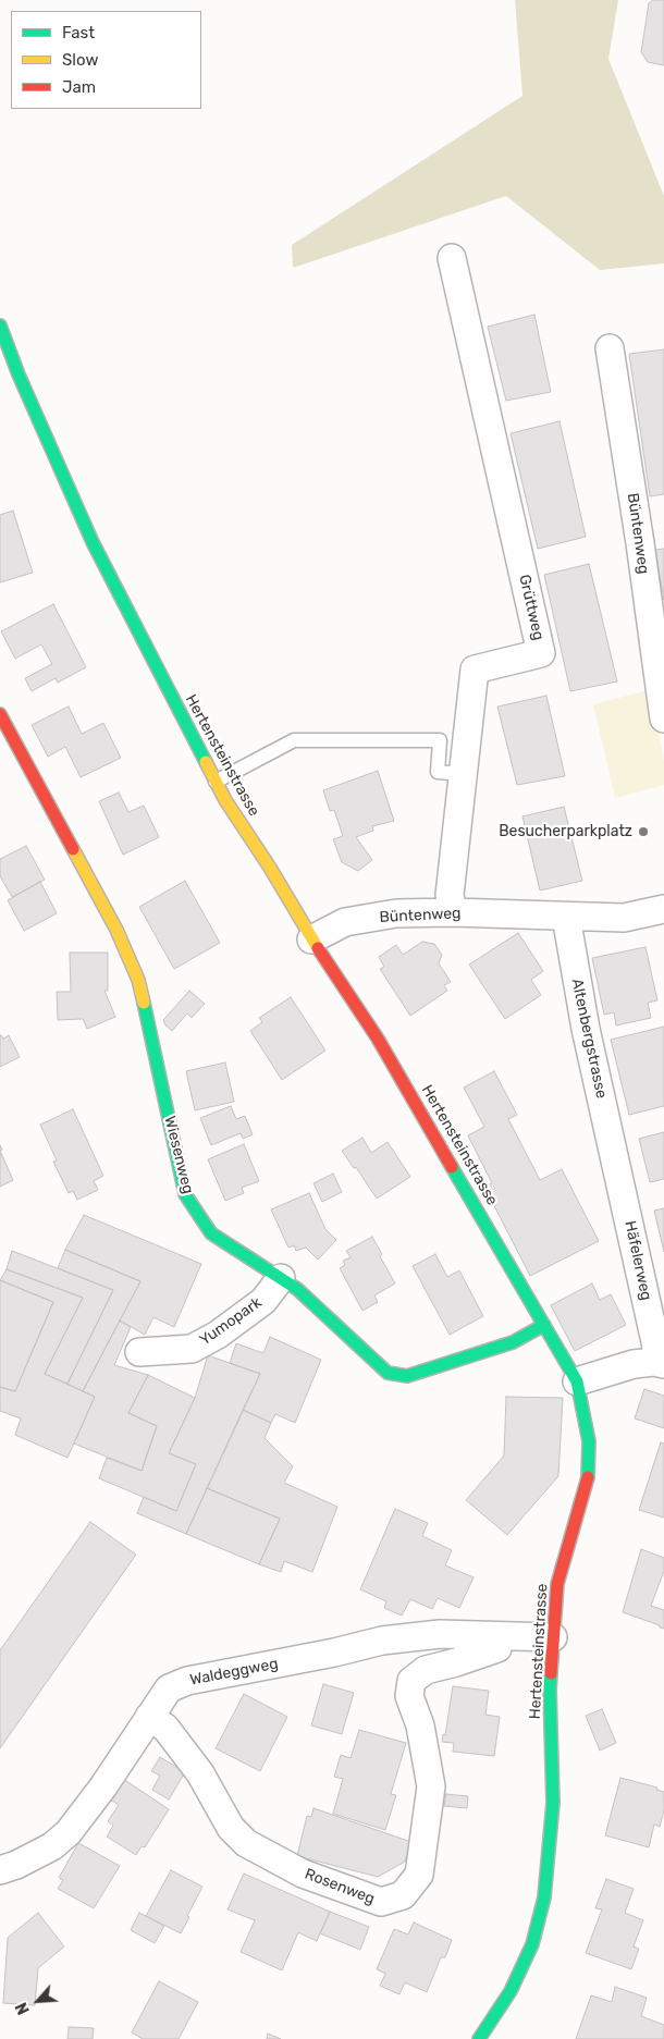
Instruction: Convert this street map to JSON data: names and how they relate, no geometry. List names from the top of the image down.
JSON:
{
  "streets": {
    "street": [
      "Büntenweg",
      "Grüttweg",
      "Hertensteinstrasse",
      "Altenbergstrasse",
      "Wiesenweg",
      "Häfelerweg",
      "Yumopark",
      "Waldeggweg",
      "Rosenweg"
    ]
  },
  "crossings": [
    ["Büntenweg", "Grüttweg"],
    ["Büntenweg", "Hertensteinstrasse"],
    ["Büntenweg", "Altenbergstrasse"],
    ["Hertensteinstrasse", "Wiesenweg"],
    ["Hertensteinstrasse", "Häfelerweg"],
    ["Hertensteinstrasse", "Waldeggweg"],
    ["Altenbergstrasse", "Häfelerweg"],
    ["Wiesenweg", "Yumopark"],
    ["Waldeggweg", "Rosenweg"]
  ],
  "places": ["Besucherparkplatz"],
  "legend": ["Fast", "Slow", "Jam"],
  "north": "bottom left"
}
